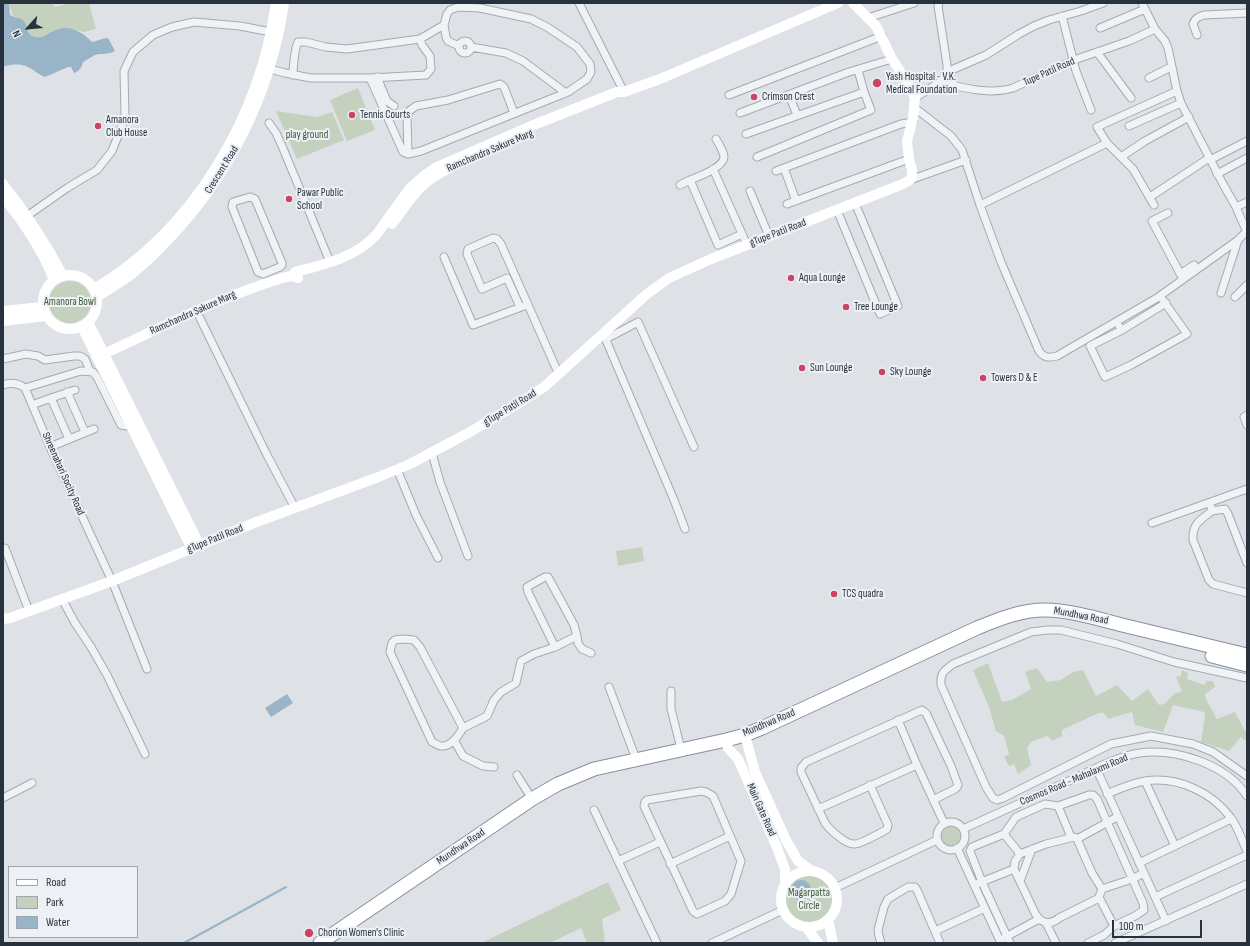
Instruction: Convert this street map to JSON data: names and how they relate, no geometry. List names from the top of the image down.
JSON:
{
  "streets": {
    "highway": ["Mundhwa Road"],
    "street": [
      "Tupe Patil Road",
      "Ramchandra Sakure Marg",
      "Crescent Road",
      "gTupe Patil Road",
      "Shreenahari Socity Road",
      "Cosmos Road - Mahalaxmi Road",
      "Main Gate Road"
    ]
  },
  "crossings": [
    ["gTupe Patil Road", "Shreenahari Socity Road"],
    ["Mundhwa Road", "Main Gate Road"]
  ],
  "parks": ["play ground", "Amanora Bowl", "Magarpatta Circle"],
  "places": [
    "Yash Hospital - V.K. Medical Foundation",
    "Crimson Crest",
    "Tennis Courts",
    "Amanora Club House",
    "Pawar Public School",
    "Aqua Lounge",
    "Tree Lounge",
    "Sun Lounge",
    "Sky Lounge",
    "Towers D & E",
    "TCS quadra",
    "Chorion Women's Clinic"
  ],
  "legend": ["Road", "Park", "Water"],
  "scale_bar": "100 m",
  "north": "bottom left"
}
